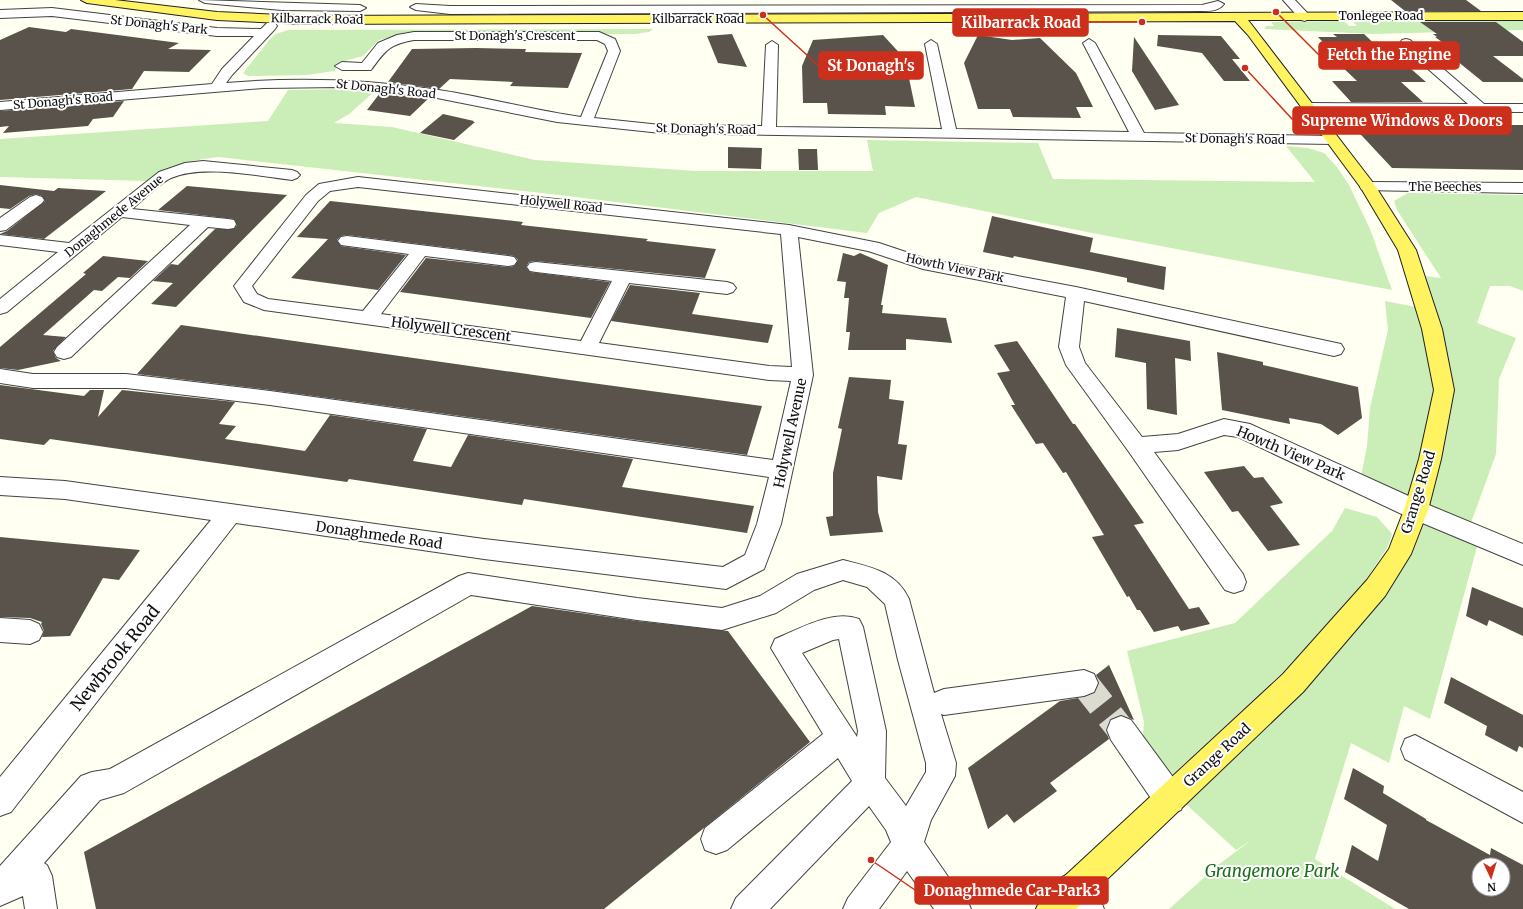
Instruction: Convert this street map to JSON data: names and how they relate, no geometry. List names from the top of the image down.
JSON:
{
  "streets": {
    "main road": ["Tonlegee Road", "Kilbarrack Road", "Grange Road"],
    "street": [
      "St Donagh's Park",
      "St Donagh's Crescent",
      "St Donagh's Road",
      "The Beeches",
      "Holywell Road",
      "Donaghmede Avenue",
      "Howth View Park",
      "Holywell Crescent",
      "Holywell Avenue",
      "Donaghmede Road",
      "Newbrook Road"
    ]
  },
  "crossings": [
    ["Tonlegee Road", "Kilbarrack Road"],
    ["Tonlegee Road", "Grange Road"],
    ["Kilbarrack Road", "Grange Road"],
    ["St Donagh's Crescent", "St Donagh's Road"],
    ["St Donagh's Road", "Grange Road"],
    ["The Beeches", "Grange Road"],
    ["Holywell Road", "Howth View Park"],
    ["Holywell Road", "Holywell Crescent"],
    ["Holywell Road", "Holywell Avenue"],
    ["Howth View Park", "Holywell Avenue"],
    ["Howth View Park", "Grange Road"],
    ["Holywell Crescent", "Holywell Avenue"],
    ["Holywell Avenue", "Donaghmede Road"],
    ["Donaghmede Road", "Newbrook Road"]
  ],
  "parks": ["Grangemore Park"],
  "places": [
    "Fetch the Engine",
    "St Donagh's",
    "Kilbarrack Road",
    "Supreme Windows & Doors",
    "Donaghmede Car-Park3"
  ],
  "north": "bottom"
}
